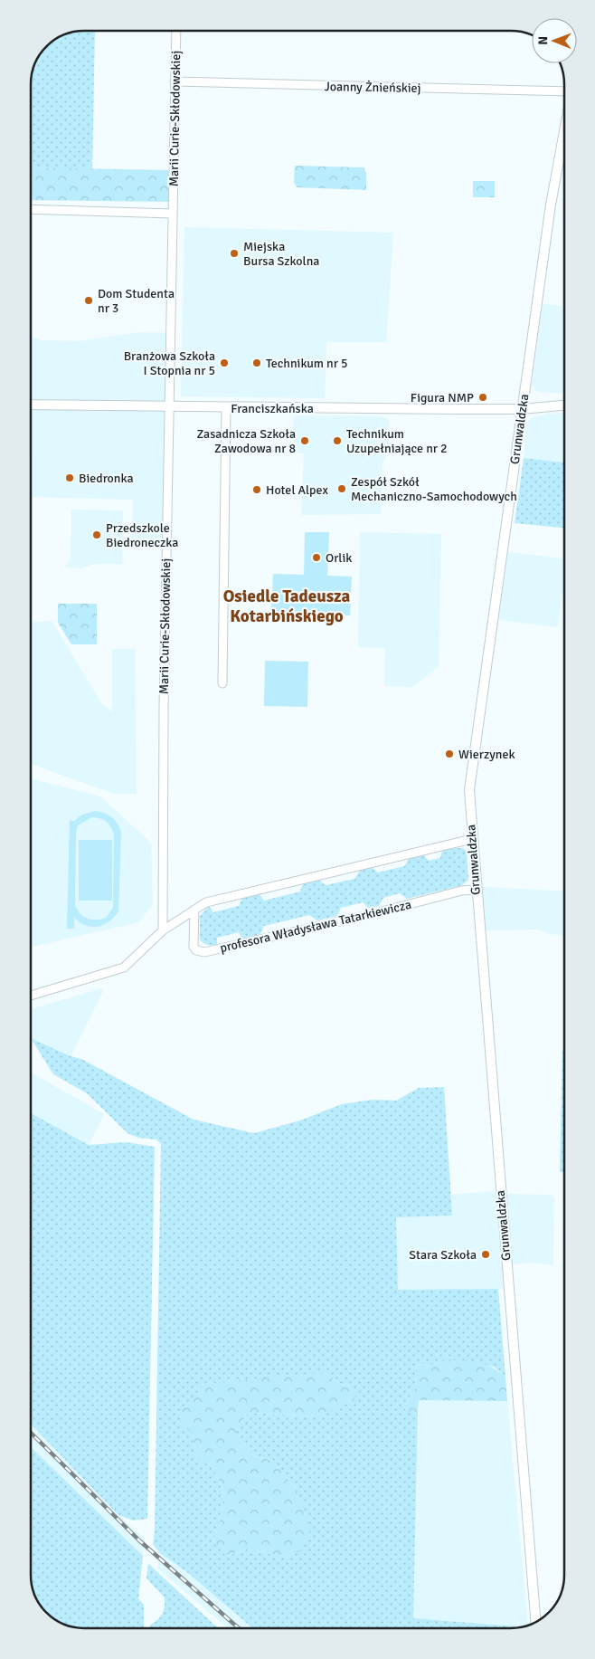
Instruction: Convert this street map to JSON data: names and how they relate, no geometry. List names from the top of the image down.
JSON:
{
  "streets": {
    "street": [
      "Joanny Żnieńskiej",
      "Marii Curie-Skłodowskiej",
      "Franciszkańska",
      "Grunwaldzka",
      "profesora Władysława Tatarkiewicza"
    ]
  },
  "crossings": [
    ["Joanny Żnieńskiej", "Marii Curie-Skłodowskiej"],
    ["Marii Curie-Skłodowskiej", "Franciszkańska"],
    ["Franciszkańska", "Grunwaldzka"],
    ["Grunwaldzka", "profesora Władysława Tatarkiewicza"]
  ],
  "districts": ["Osiedle Tadeusza Kotarbińskiego"],
  "places": [
    "Miejska Bursa Szkolna",
    "Dom Studenta nr 3",
    "Branżowa Szkoła I Stopnia nr 5",
    "Technikum nr 5",
    "Figura NMP",
    "Zasadnicza Szkoła Zawodowa nr 8",
    "Technikum Uzupełniające nr 2",
    "Biedronka",
    "Zespół Szkół Mechaniczno-Samochodowych",
    "Hotel Alpex",
    "Przedszkole Biedroneczka",
    "Orlik",
    "Wierzynek",
    "Stara Szkoła"
  ],
  "north": "left"
}
